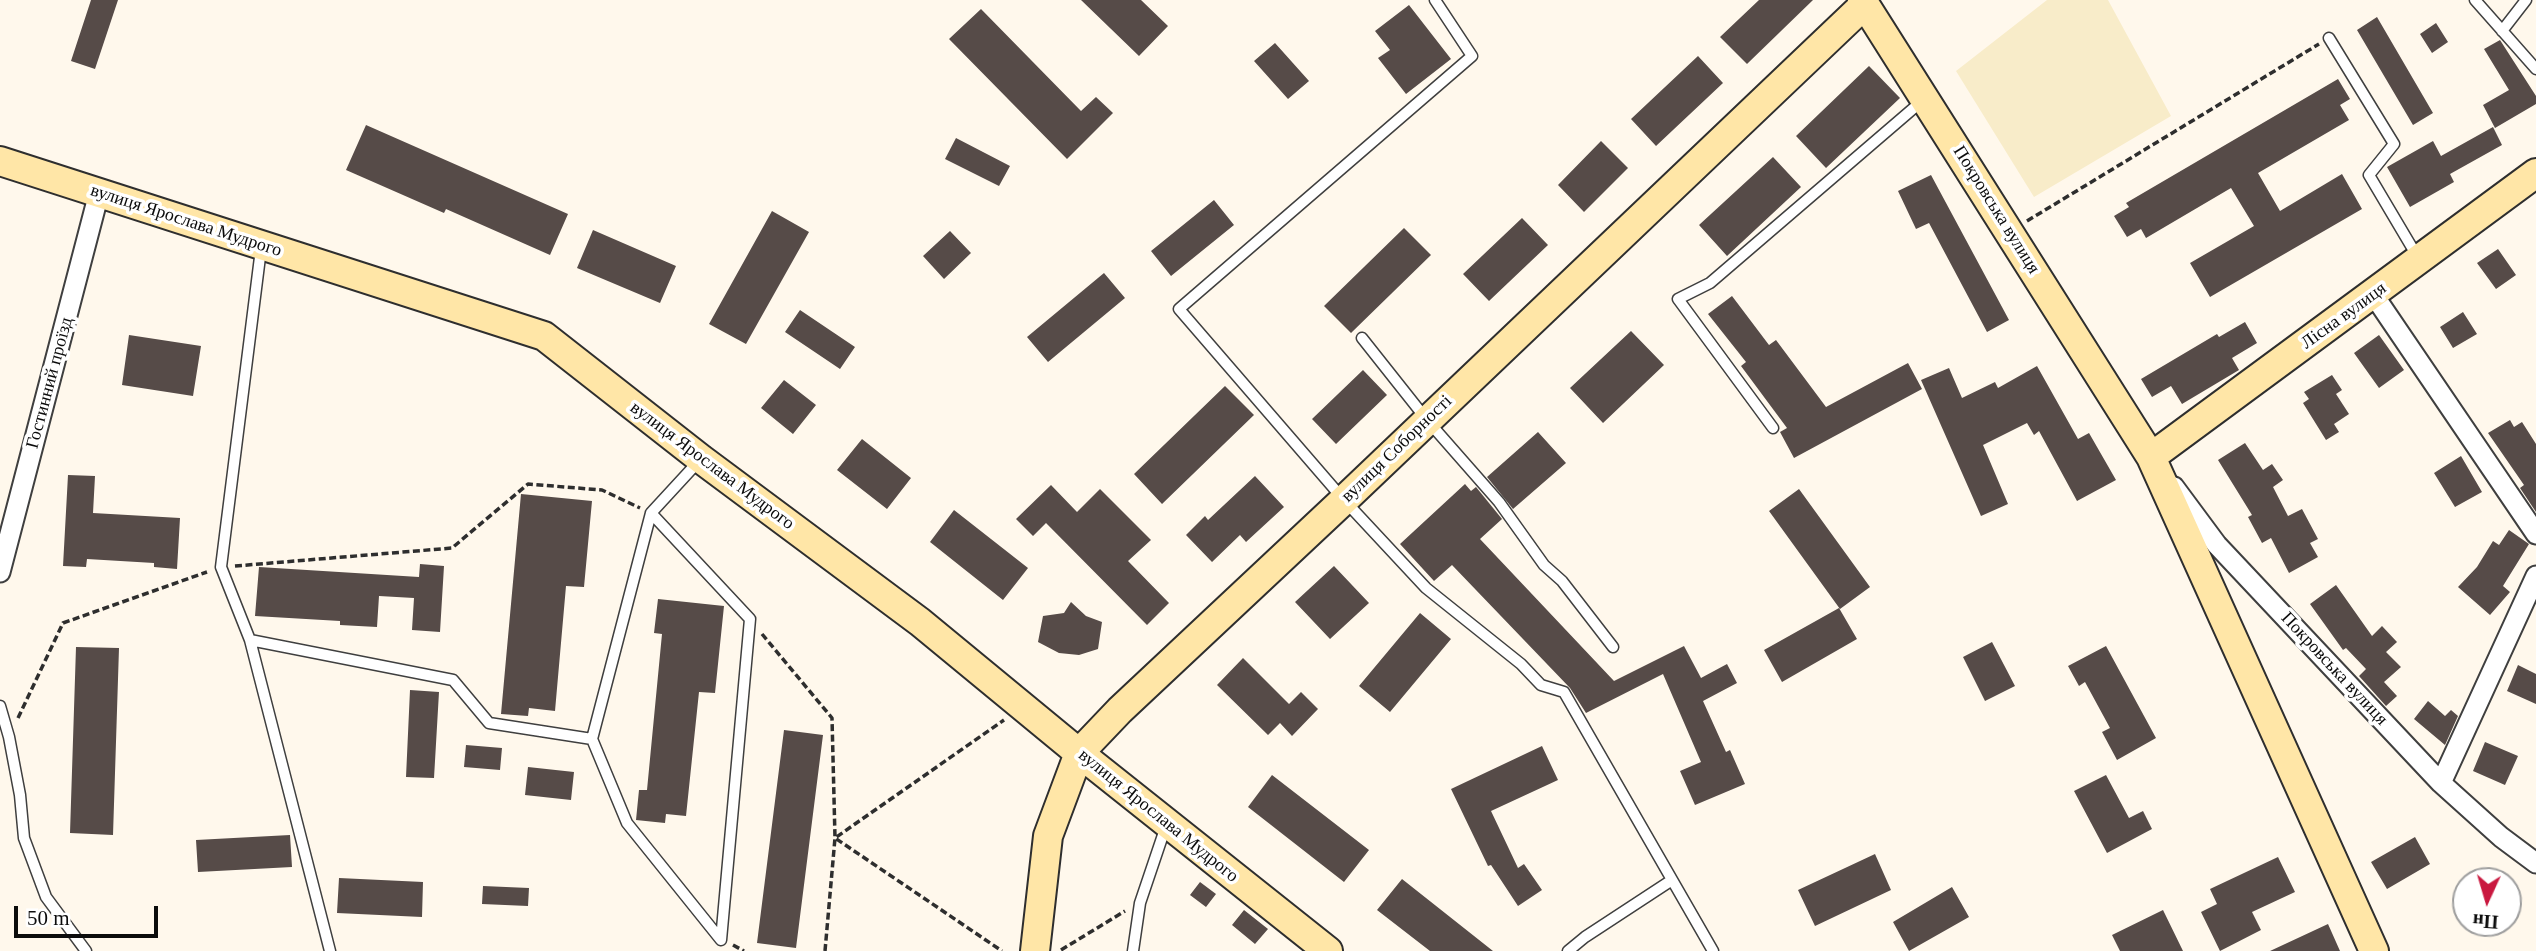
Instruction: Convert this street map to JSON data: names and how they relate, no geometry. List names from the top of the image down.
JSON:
{
  "streets": {
    "main road": [
      "Покровська вулиця",
      "вулиця Ярослава Мудрого",
      "Лісна вулиця",
      "вулиця Соборності"
    ],
    "street": ["Гостинний проїзд"]
  },
  "crossings": [
    ["Покровська вулиця", "Лісна вулиця"],
    ["Покровська вулиця", "вулиця Соборності"],
    ["вулиця Ярослава Мудрого", "Гостинний проїзд"],
    ["вулиця Ярослава Мудрого", "вулиця Соборності"]
  ],
  "scale_bar": "50 m",
  "north": "bottom"
}
